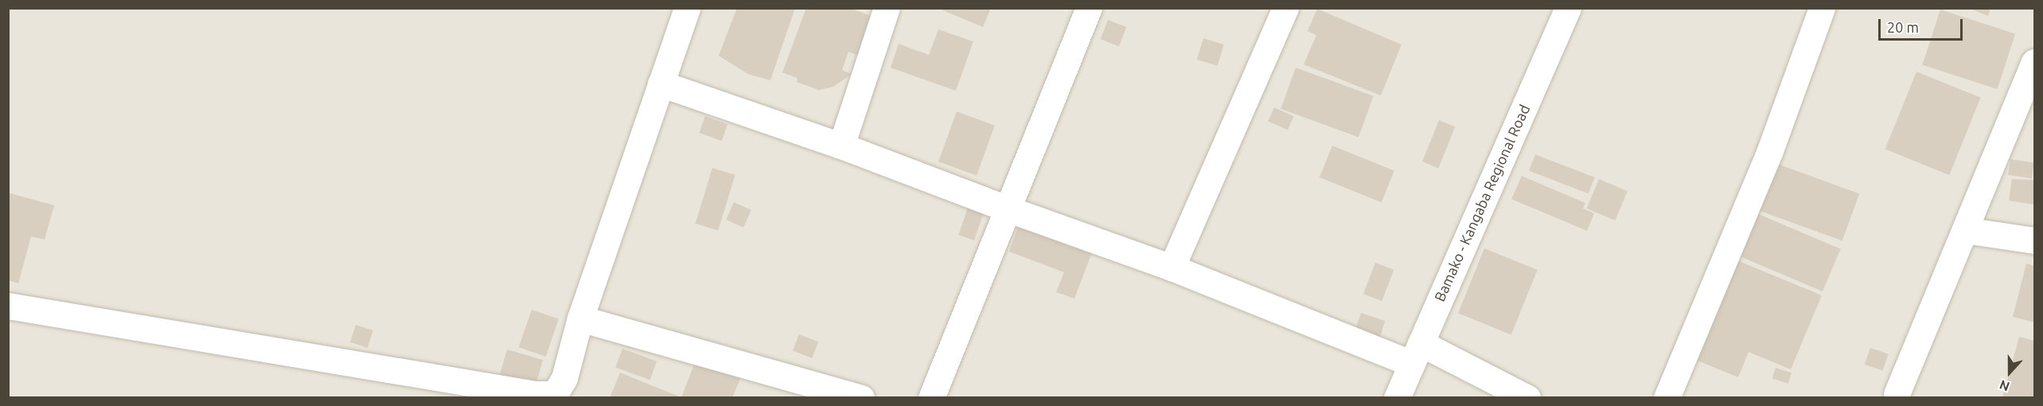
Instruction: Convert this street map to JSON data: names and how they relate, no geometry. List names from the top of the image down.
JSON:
{
  "streets": {
    "street": ["Bamako - Kangaba Regional Road"]
  },
  "scale_bar": "20 m",
  "north": "bottom"
}
